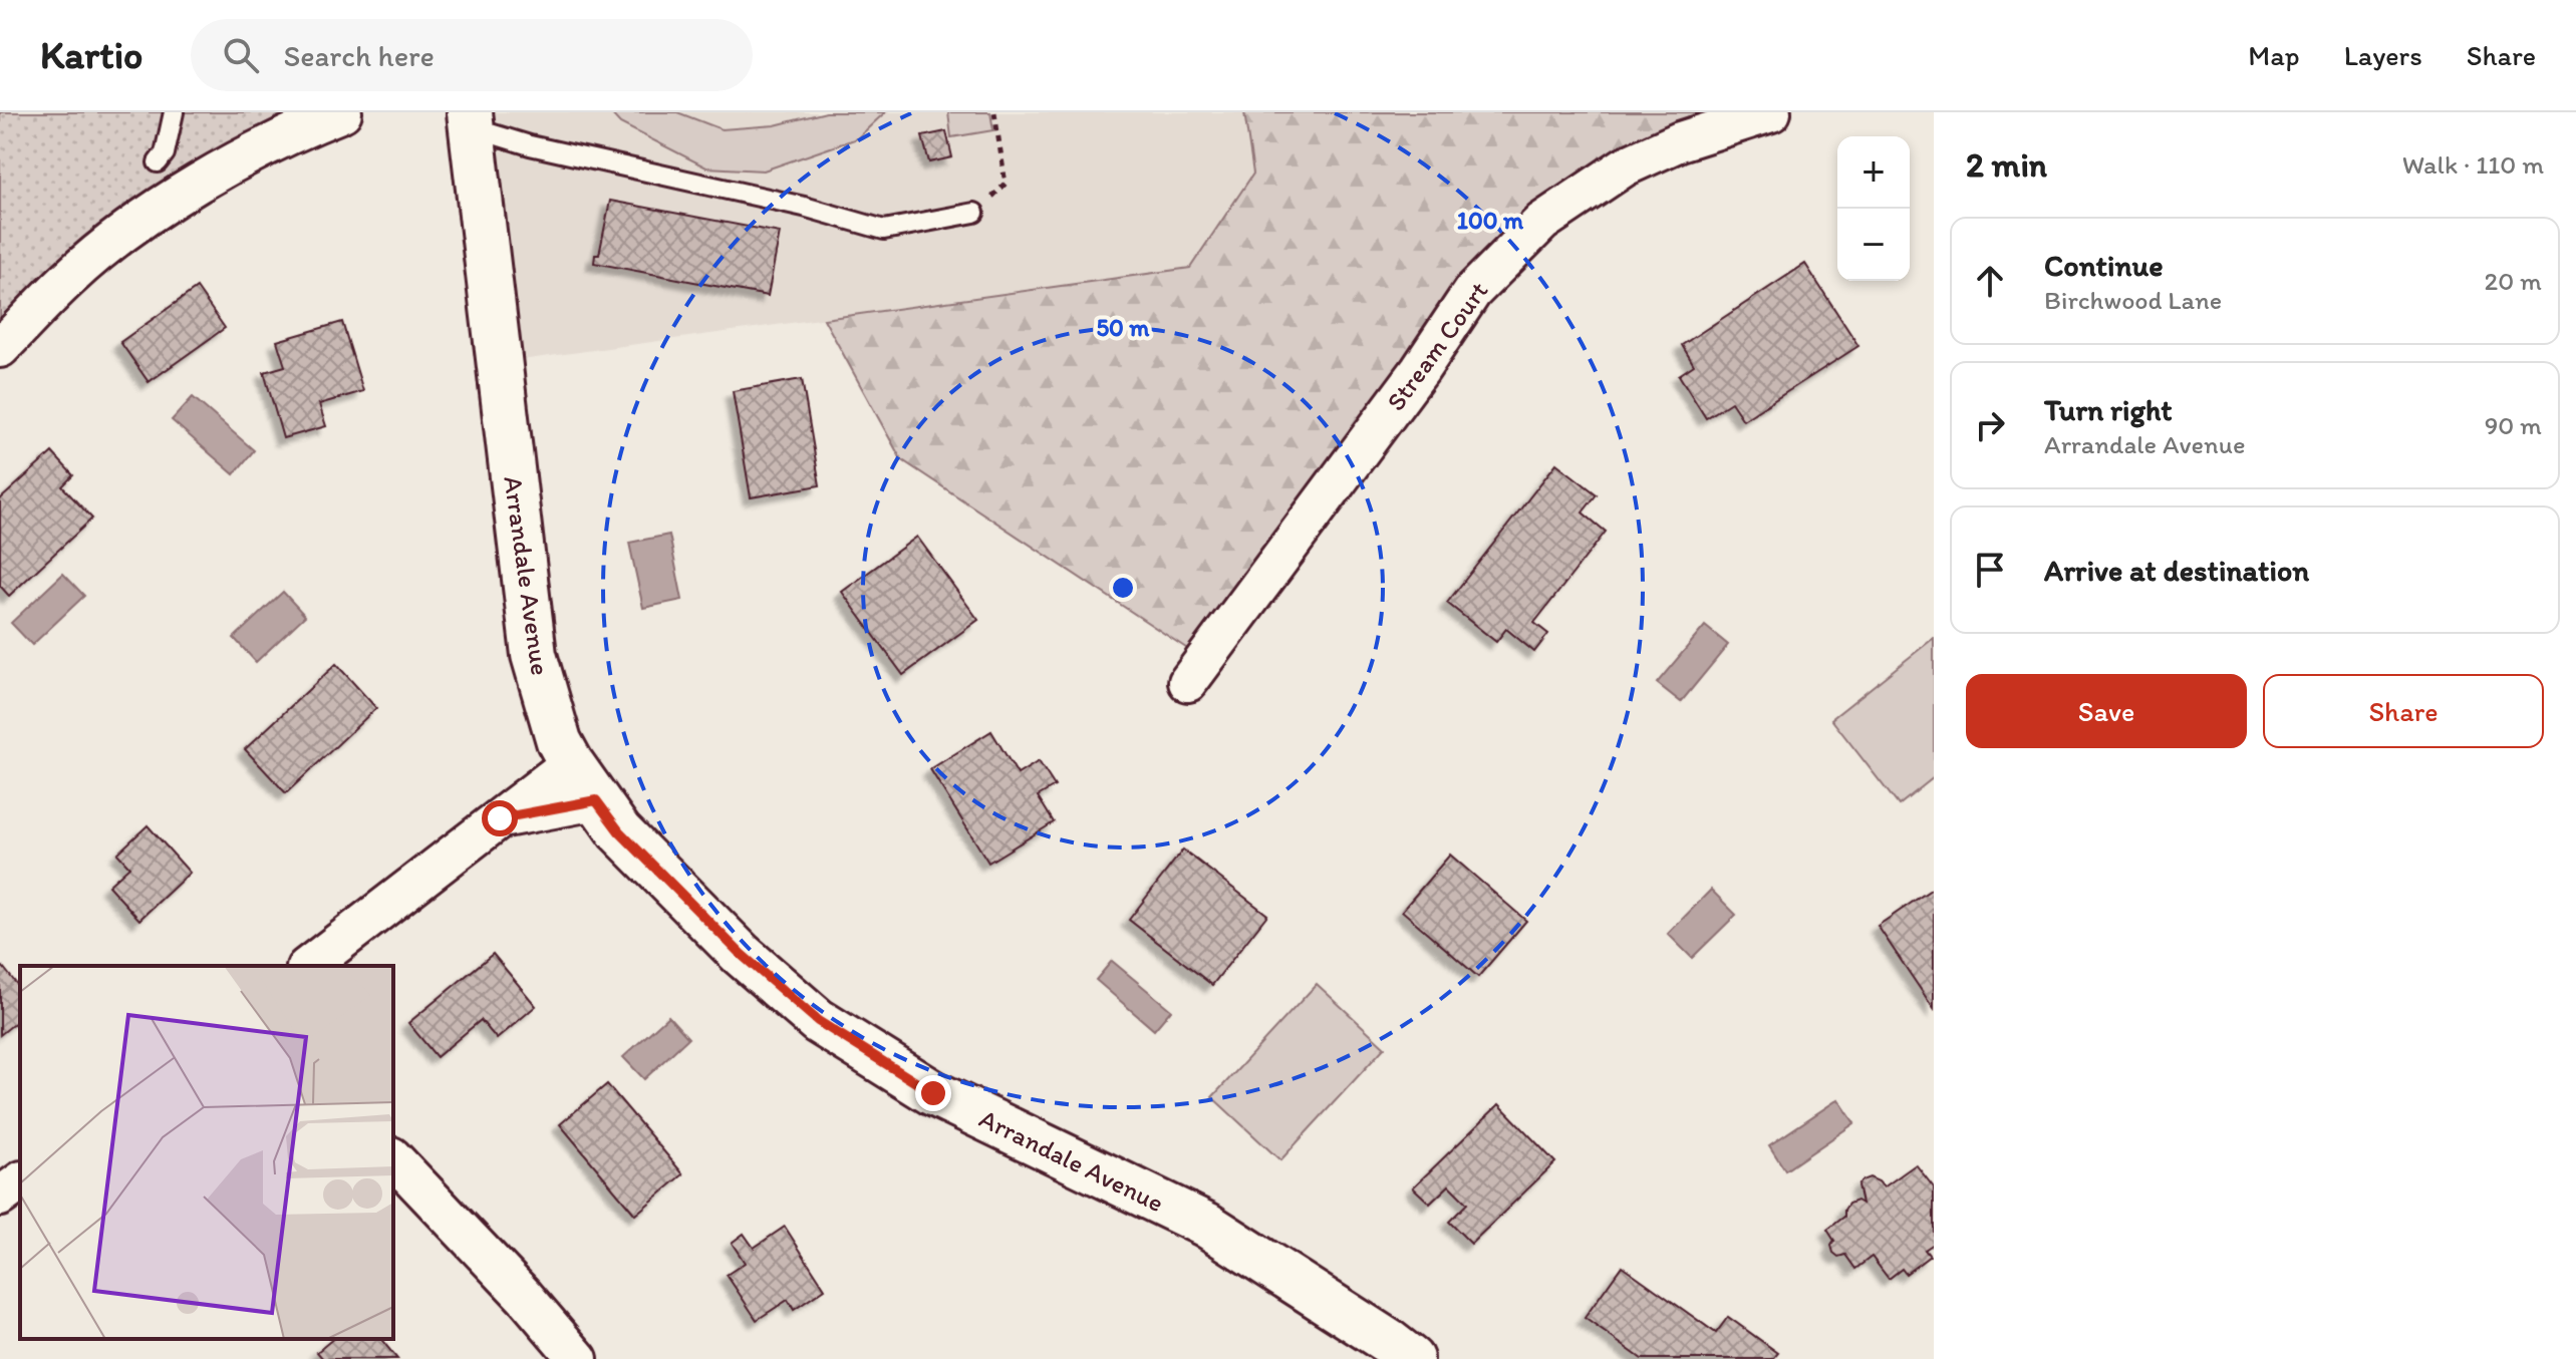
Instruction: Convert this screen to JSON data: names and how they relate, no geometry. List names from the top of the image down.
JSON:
{
  "streets": {
    "street": ["Stream Court", "Arrandale Avenue"]
  },
  "page": {
    "header": "Kartio",
    "search": "Search here",
    "nav": ["Map", "Layers", "Share"],
    "heading": ["2 min", "Walk · 110 m"],
    "map_buttons": ["+", "−"],
    "list": [
      ["Continue", "Birchwood Lane", "20 m"],
      ["Turn right", "Arrandale Avenue", "90 m"],
      "Arrive at destination"
    ],
    "buttons": ["Save", "Share"]
  },
  "rings": ["100 m", "50 m"]
}
